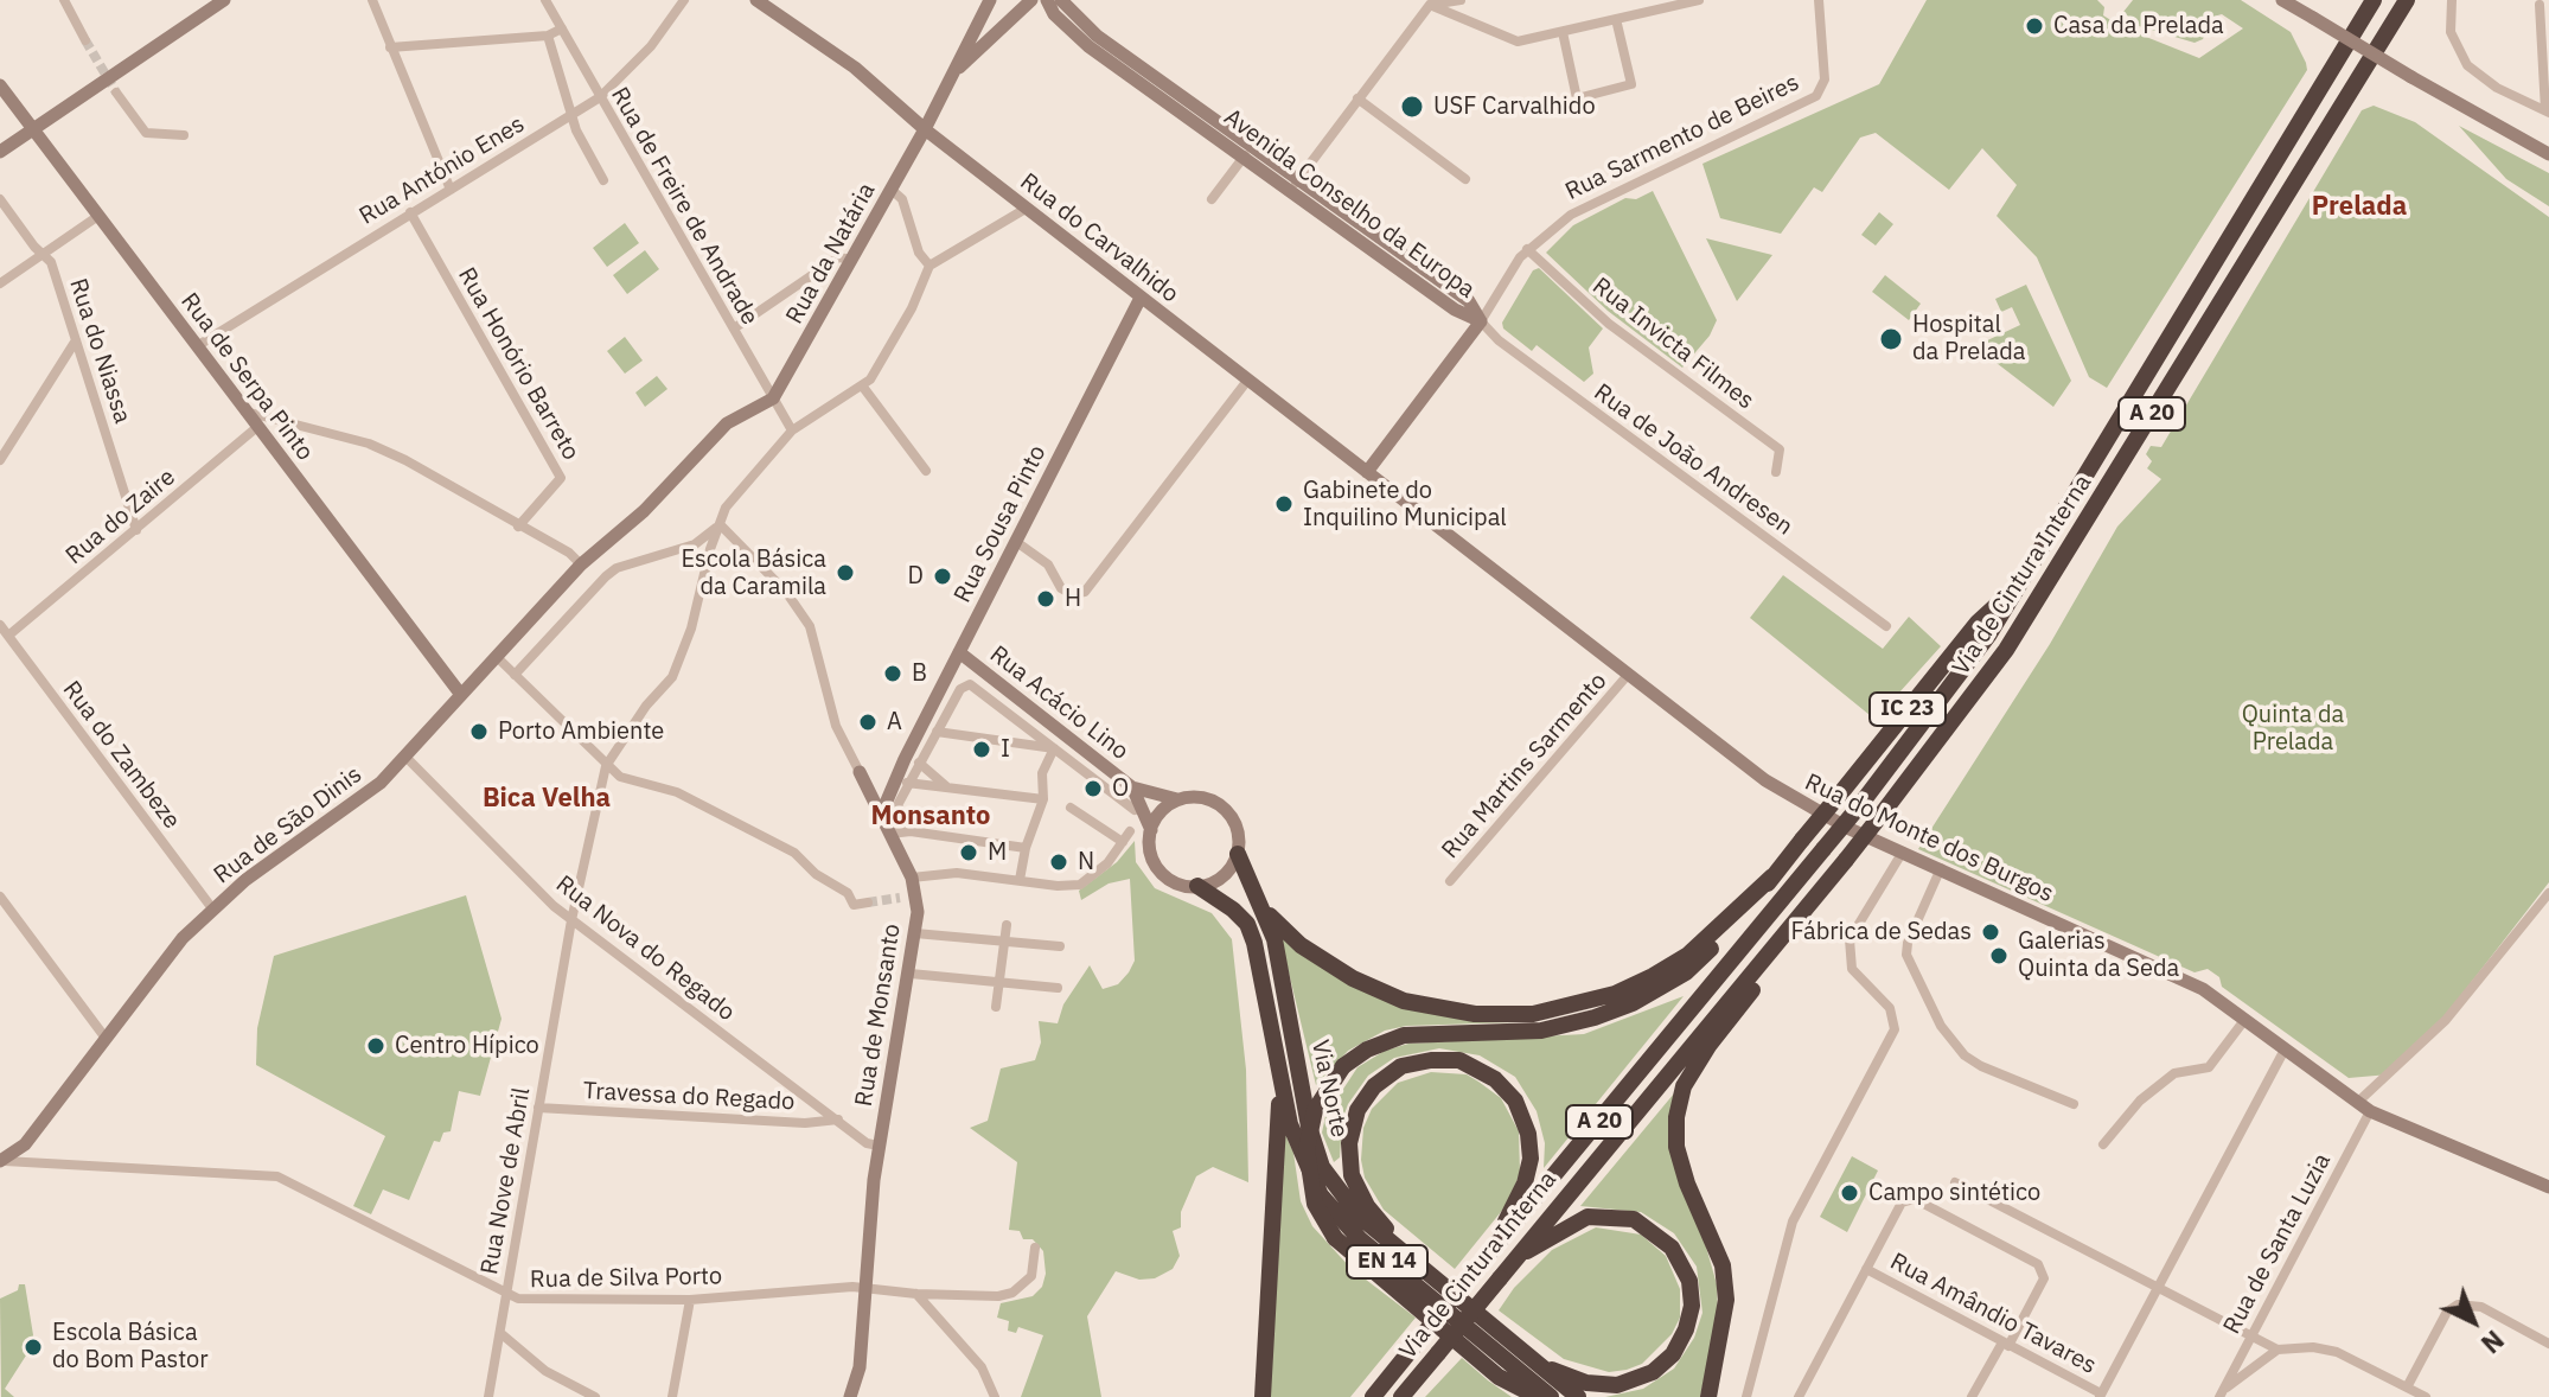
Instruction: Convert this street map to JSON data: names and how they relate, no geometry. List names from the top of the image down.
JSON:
{
  "streets": {
    "highway": [
      "A 20",
      "Via de Cintura Interna",
      "IC 23",
      "Via Norte",
      "EN 14"
    ],
    "street": [
      "Rua Sarmento de Beires",
      "Rua António Enes",
      "Avenida Conselho da Europa",
      "Rua de Freire de Andrade",
      "Rua do Carvalhido",
      "Rua da Natária",
      "Rua Invicta Filmes",
      "Rua do Niassa",
      "Rua Honório Barreto",
      "Rua de Serpa Pinto",
      "Rua de João Andresen",
      "Rua do Zaire",
      "Rua Sousa Pinto",
      "Rua Acácio Lino",
      "Rua do Zambeze",
      "Rua Martins Sarmento",
      "Rua de São Dinis",
      "Rua do Monte dos Burgos",
      "Rua Nova do Regado",
      "Rua de Monsanto",
      "Travessa do Regado",
      "Rua Nove de Abril",
      "Rua de Santa Luzia",
      "Rua de Silva Porto",
      "Rua Amândio Tavares"
    ]
  },
  "crossings": [
    ["Rua Sarmento de Beires", "Avenida Conselho da Europa"],
    ["Rua Sarmento de Beires", "Rua Invicta Filmes"],
    ["Rua Sarmento de Beires", "Rua de João Andresen"],
    ["Rua Sarmento de Beires", "Rua do Monte dos Burgos"],
    ["Rua António Enes", "Rua de Freire de Andrade"],
    ["Rua António Enes", "Rua Honório Barreto"],
    ["Rua António Enes", "Rua de Serpa Pinto"],
    ["Avenida Conselho da Europa", "Rua de João Andresen"],
    ["Rua de Freire de Andrade", "Rua da Natária"],
    ["Rua de Freire de Andrade", "Rua de São Dinis"],
    ["Rua de Freire de Andrade", "Rua Nove de Abril"],
    ["Rua do Carvalhido", "Rua da Natária"],
    ["Rua do Carvalhido", "Rua Sousa Pinto"],
    ["Rua do Carvalhido", "Rua do Monte dos Burgos"],
    ["Rua da Natária", "Rua de São Dinis"],
    ["Rua do Niassa", "Rua do Zaire"],
    ["Rua de Serpa Pinto", "Rua do Zaire"],
    ["Rua de Serpa Pinto", "Rua de São Dinis"],
    ["Rua do Zaire", "Rua do Zambeze"],
    ["Rua Sousa Pinto", "Rua Acácio Lino"],
    ["Rua Sousa Pinto", "Rua de Monsanto"],
    ["Via de Cintura Interna", "IC 23"],
    ["Rua Acácio Lino", "Via Norte"],
    ["Rua do Zambeze", "Rua de São Dinis"],
    ["Rua Martins Sarmento", "Rua do Monte dos Burgos"],
    ["Rua de São Dinis", "Rua Nova do Regado"],
    ["Rua de São Dinis", "Rua de Silva Porto"],
    ["Rua do Monte dos Burgos", "Rua de Santa Luzia"],
    ["Rua Nova do Regado", "Rua de Monsanto"],
    ["Rua Nova do Regado", "Travessa do Regado"],
    ["Rua Nova do Regado", "Rua Nove de Abril"],
    ["Rua de Monsanto", "Rua Nove de Abril"],
    ["Rua de Monsanto", "Rua de Silva Porto"],
    ["Travessa do Regado", "Rua Nove de Abril"],
    ["Rua Nove de Abril", "Rua de Silva Porto"]
  ],
  "districts": ["Prelada", "Bica Velha", "Monsanto"],
  "parks": ["Quinta da Prelada"],
  "places": [
    "Casa da Prelada",
    "USF Carvalhido",
    "Hospital da Prelada",
    "Gabinete do Inquilino Municipal",
    "Escola Básica da Caramila",
    "D",
    "H",
    "B",
    "A",
    "Porto Ambiente",
    "I",
    "O",
    "M",
    "N",
    "Fábrica de Sedas",
    "Galerias Quinta da Seda",
    "Centro Hípico",
    "Campo sintético",
    "Escola Básica do Bom Pastor"
  ],
  "north": "bottom right"
}
